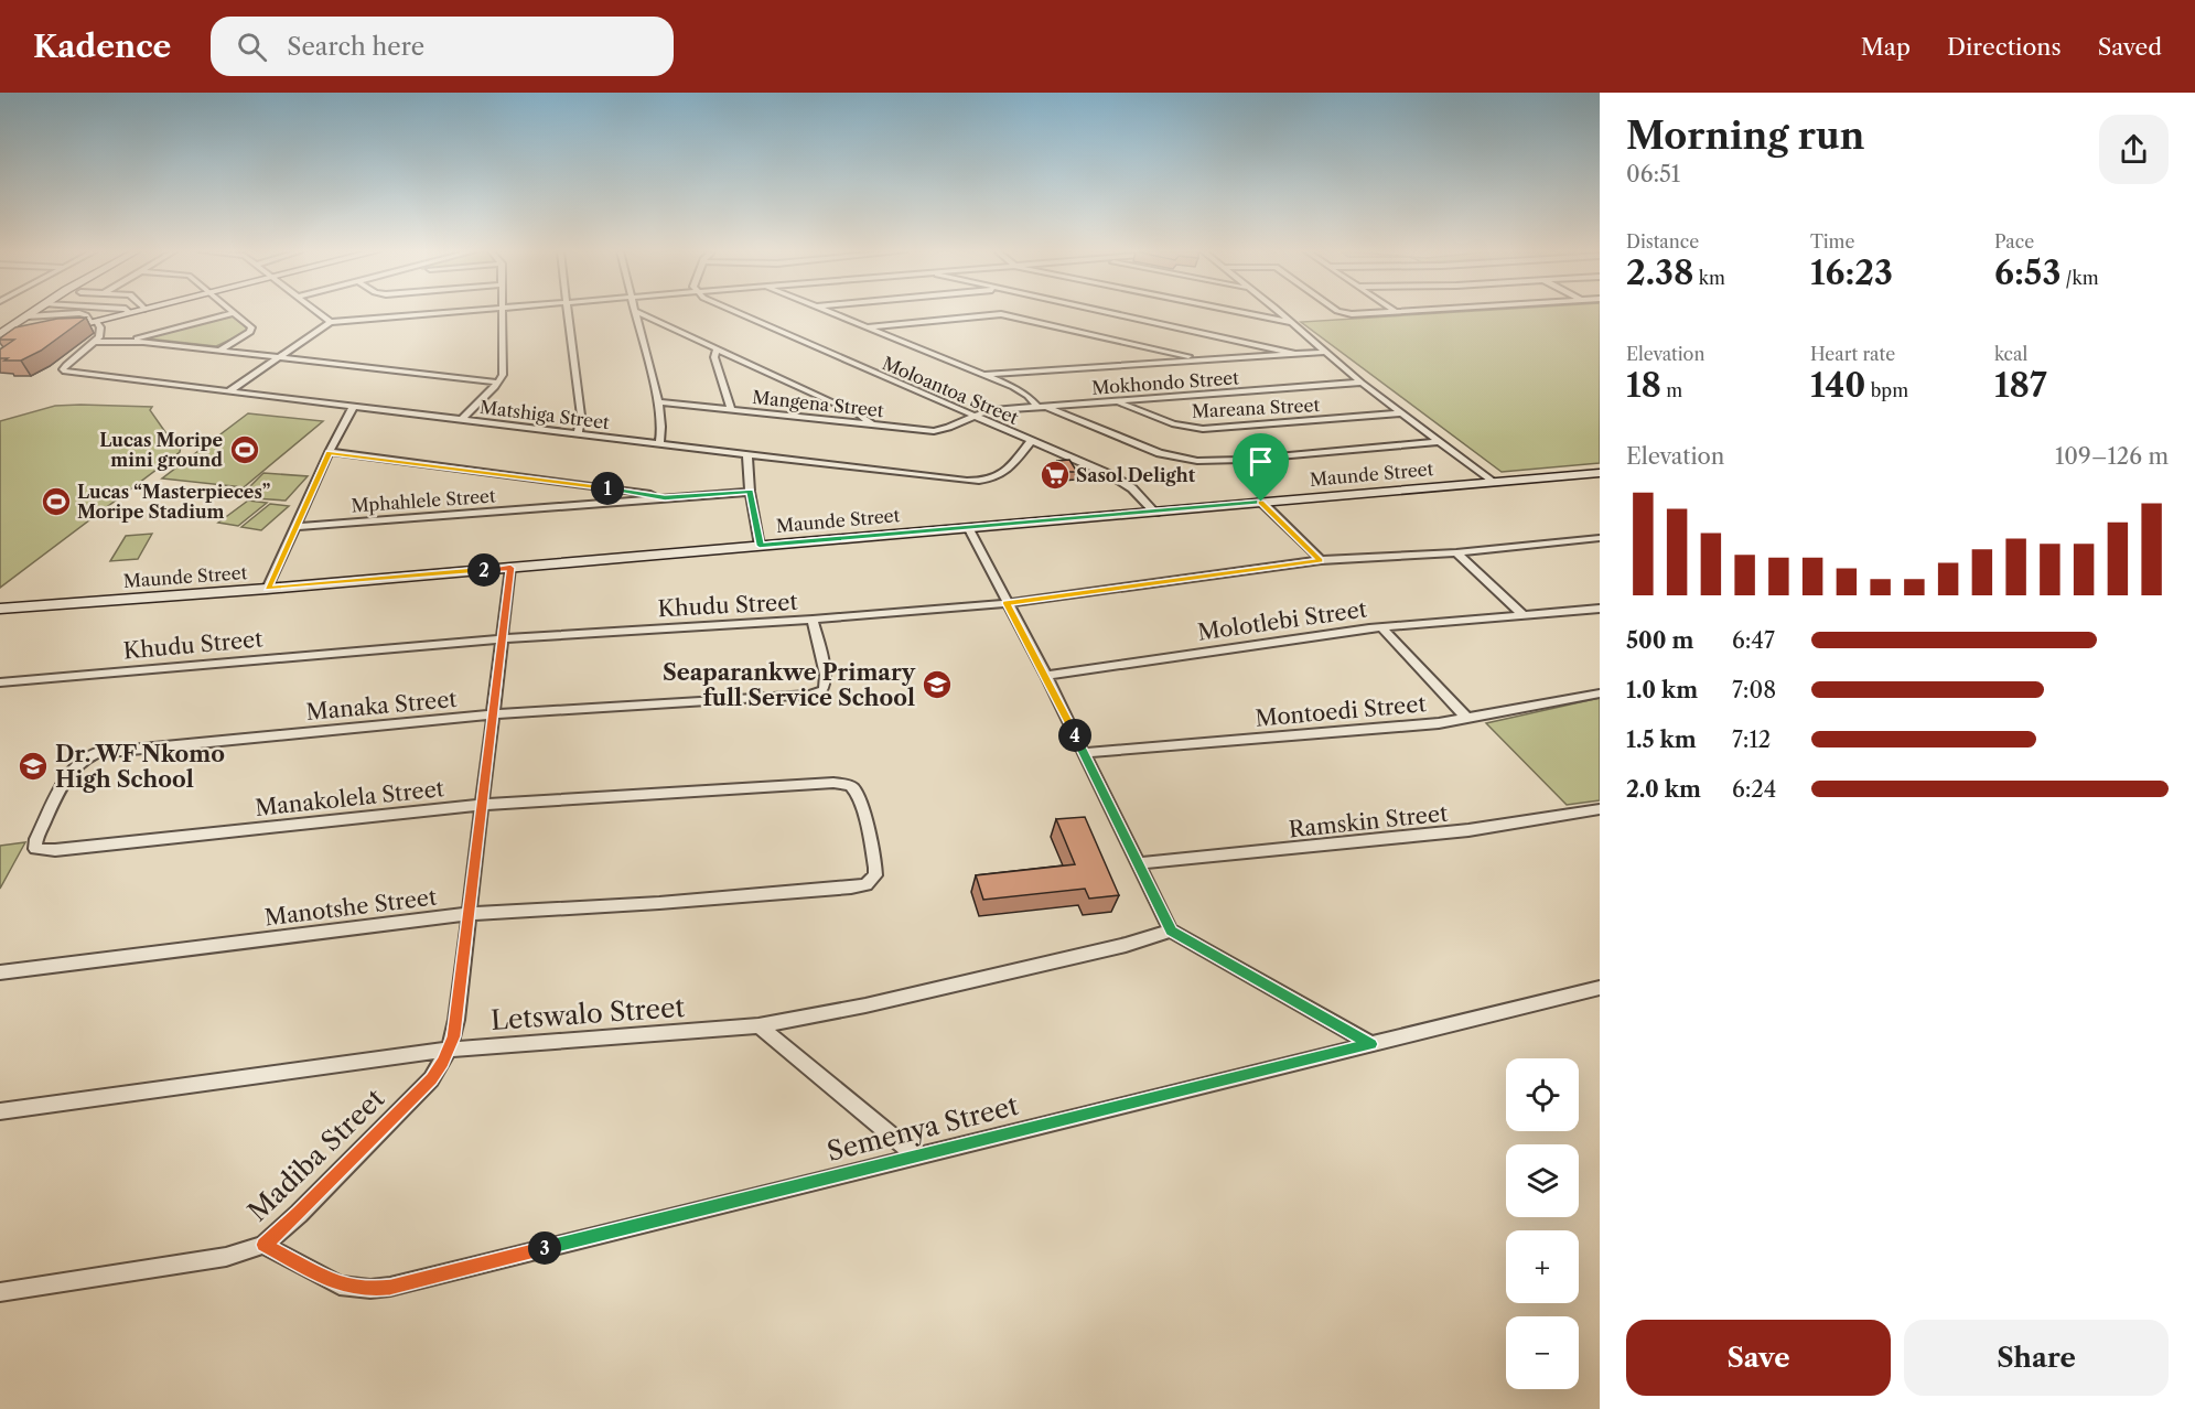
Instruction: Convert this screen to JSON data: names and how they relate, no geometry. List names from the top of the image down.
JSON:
{
  "streets": {
    "street": [
      "Mokhondo Street",
      "Moloantoa Street",
      "Mangena Street",
      "Mareana Street",
      "Matshiga Street",
      "Maunde Street",
      "Mphahlele Street",
      "Khudu Street",
      "Molotlebi Street",
      "Manaka Street",
      "Montoedi Street",
      "Manakolela Street",
      "Ramskin Street",
      "Manotshe Street",
      "Letswalo Street",
      "Semenya Street",
      "Madiba Street"
    ]
  },
  "crossings": [
    ["Mokhondo Street", "Moloantoa Street"],
    ["Mokhondo Street", "Mangena Street"],
    ["Mokhondo Street", "Mareana Street"],
    ["Moloantoa Street", "Mangena Street"],
    ["Moloantoa Street", "Matshiga Street"],
    ["Moloantoa Street", "Maunde Street"],
    ["Maunde Street", "Madiba Street"],
    ["Khudu Street", "Manaka Street"],
    ["Khudu Street", "Madiba Street"],
    ["Manaka Street", "Manakolela Street"],
    ["Manaka Street", "Madiba Street"],
    ["Manakolela Street", "Manotshe Street"],
    ["Manakolela Street", "Madiba Street"],
    ["Manotshe Street", "Madiba Street"],
    ["Letswalo Street", "Madiba Street"],
    ["Semenya Street", "Madiba Street"]
  ],
  "places": {
    "sports": ["Lucas Moripe mini ground", "Lucas “Masterpieces” Moripe Stadium"],
    "supermarket": ["Sasol Delight"],
    "school or university": ["Seaparankwe Primary full Service School", "Dr. WF Nkomo High School"]
  },
  "page": {
    "header": "Kadence",
    "search": "Search here",
    "nav": ["Map", "Directions", "Saved"],
    "heading": ["Morning run", "06:51"],
    "stats": [
      ["Distance", "2.38 km"],
      ["Time", "16:23"],
      ["Pace", "6:53 /km"],
      ["Elevation", "18 m"],
      ["Heart rate", "140 bpm"],
      ["kcal", "187"]
    ],
    "chart": ["Elevation", "109–126 m"],
    "pins": [
      "1",
      "2",
      "4",
      "3"
    ],
    "list": [
      {
        "name": "500 m",
        "note": "6:47"
      },
      {
        "name": "1.0 km",
        "note": "7:08"
      },
      {
        "name": "1.5 km",
        "note": "7:12"
      },
      {
        "name": "2.0 km",
        "note": "6:24"
      }
    ],
    "map_buttons": ["+", "−"],
    "buttons": ["Save", "Share"]
  }
}
